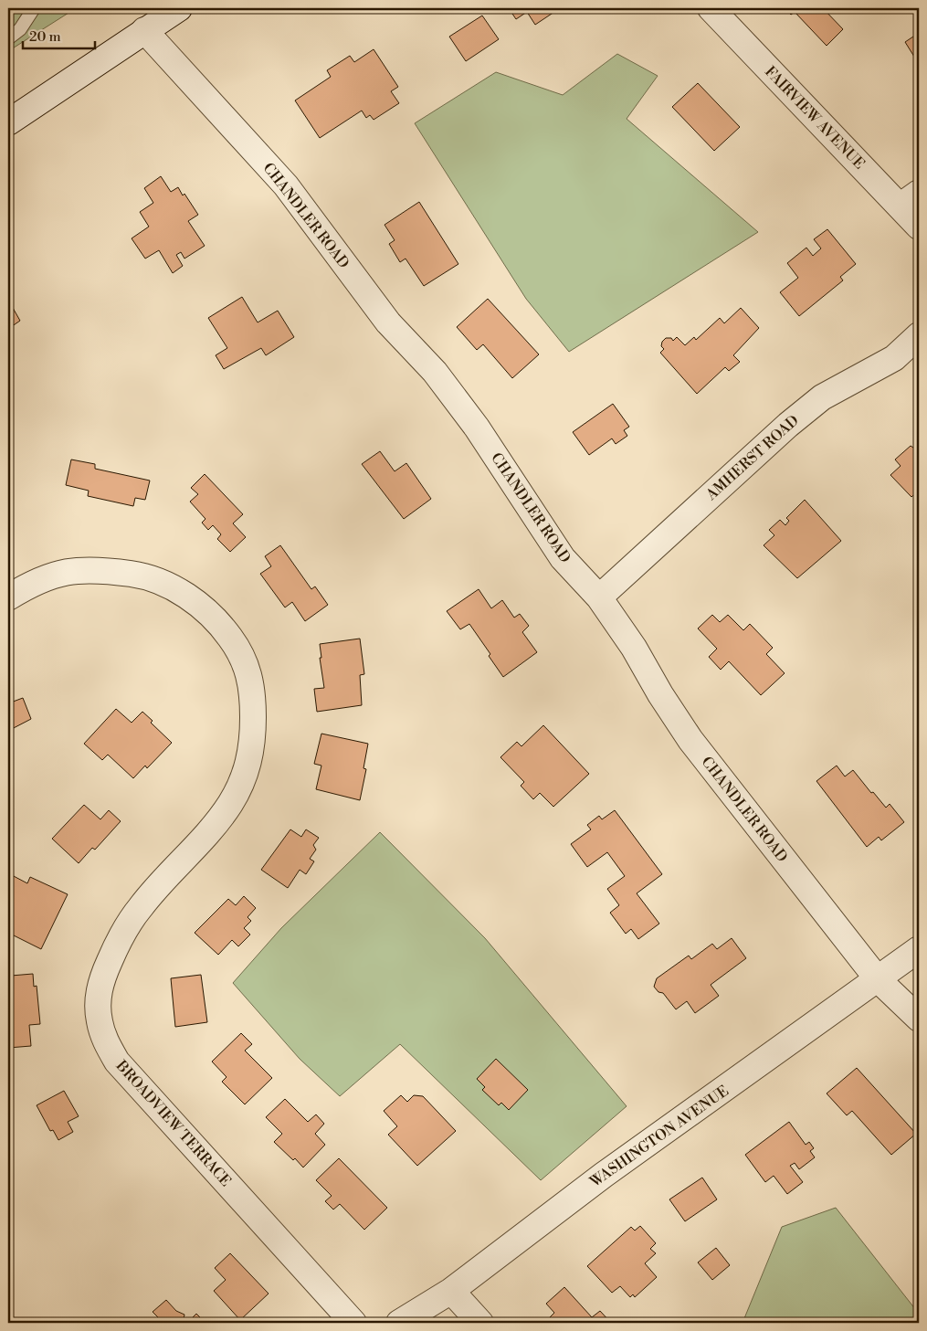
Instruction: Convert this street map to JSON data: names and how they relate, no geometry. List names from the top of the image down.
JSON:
{
  "streets": {
    "street": [
      "FAIRVIEW AVENUE",
      "CHANDLER ROAD",
      "AMHERST ROAD",
      "BROADVIEW TERRACE",
      "WASHINGTON AVENUE"
    ]
  },
  "crossings": [
    ["CHANDLER ROAD", "AMHERST ROAD"],
    ["CHANDLER ROAD", "WASHINGTON AVENUE"]
  ],
  "scale_bar": "20 m"
}
